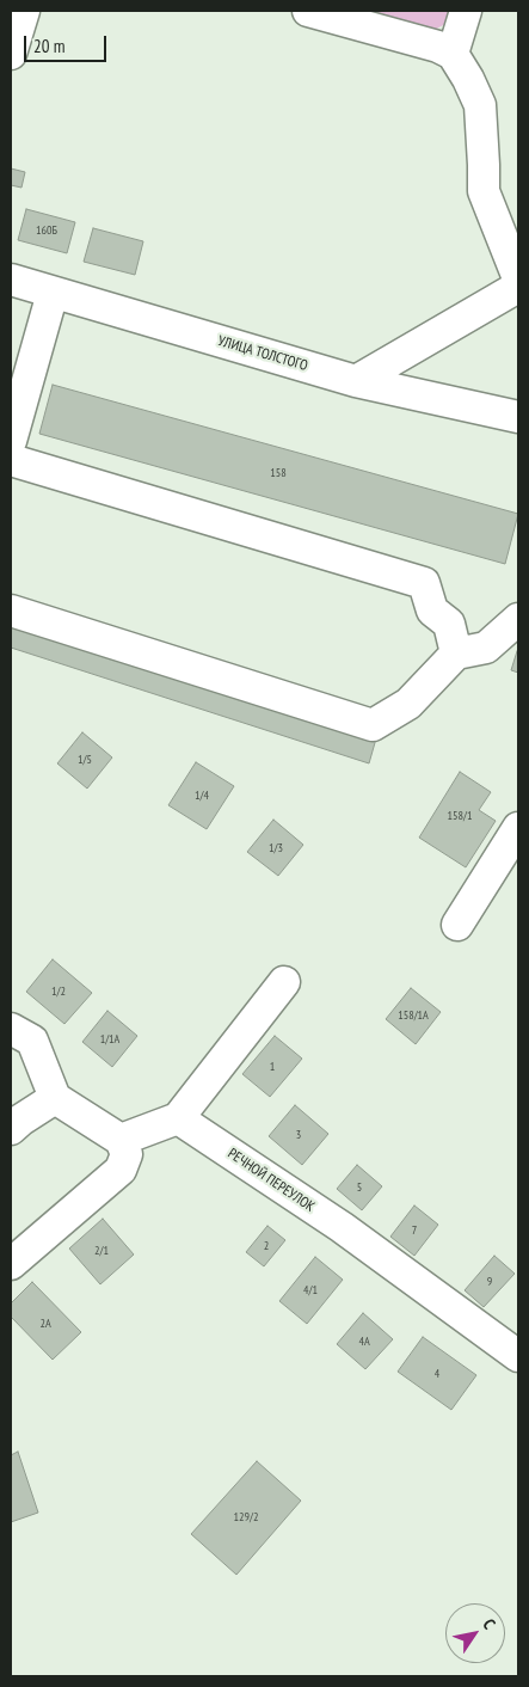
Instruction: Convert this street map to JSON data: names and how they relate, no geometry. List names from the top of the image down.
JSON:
{
  "streets": {
    "street": ["УЛИЦА ТОЛСТОГО", "РЕЧНОЙ ПЕРЕУЛОК"]
  },
  "house_numbers": [
    "160Б",
    "158",
    "1/5",
    "1/4",
    "158/1",
    "1/3",
    "1/2",
    "158/1А",
    "1/1А",
    "1",
    "3",
    "5",
    "7",
    "2",
    "2/1",
    "9",
    "4/1",
    "2А",
    "4А",
    "4",
    "129/2"
  ],
  "scale_bar": "20 m",
  "north": "top right"
}
